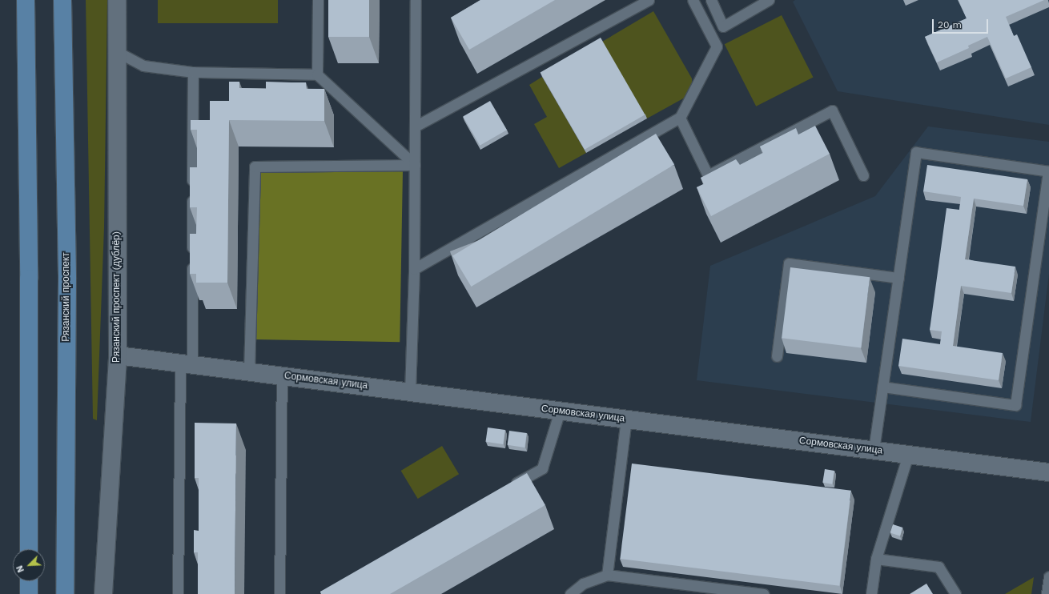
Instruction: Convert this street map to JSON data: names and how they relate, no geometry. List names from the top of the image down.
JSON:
{
  "streets": {
    "main road": ["Рязанский проспект"],
    "street": ["Рязанский проспект (дублёр)", "Сормовская улица"]
  },
  "crossings": [
    ["Рязанский проспект (дублёр)", "Сормовская улица"]
  ],
  "scale_bar": "20 m",
  "north": "bottom left"
}
